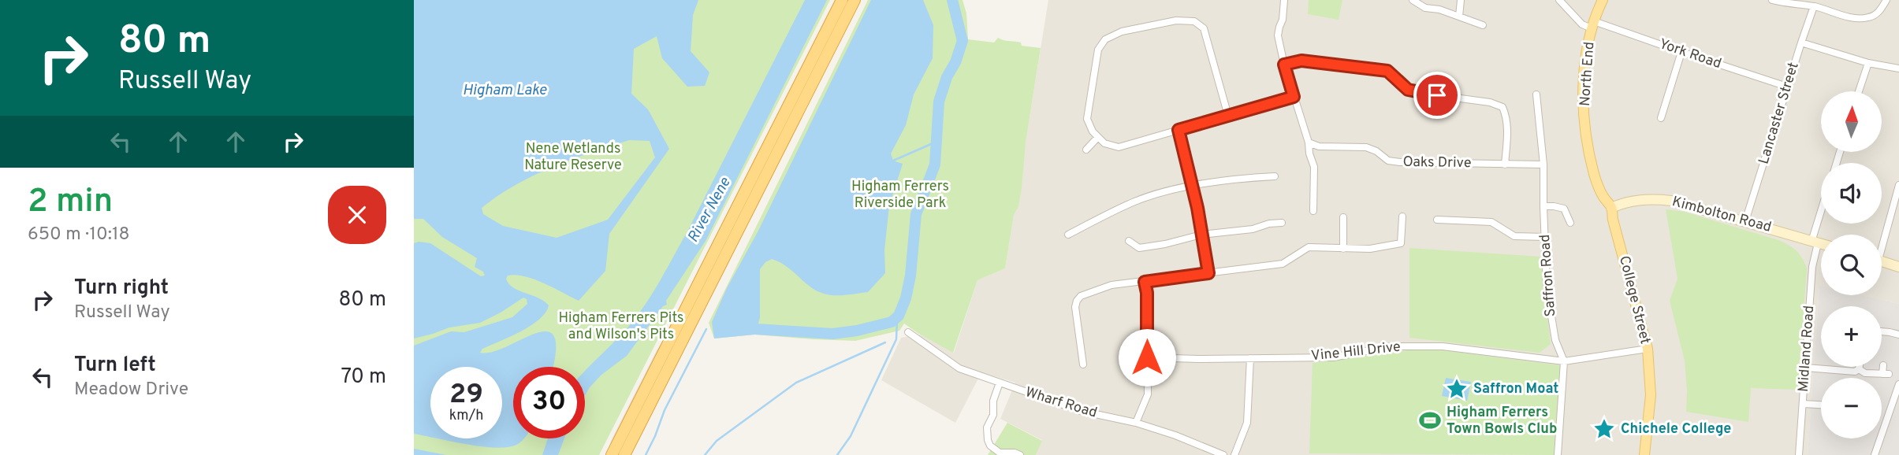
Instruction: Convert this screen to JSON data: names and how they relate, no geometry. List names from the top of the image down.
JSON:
{
  "streets": {
    "main road": ["North End", "Kimbolton Road", "College Street"],
    "street": [
      "York Road",
      "Lancaster Street",
      "Oaks Drive",
      "Saffron Road",
      "Midland Road",
      "Vine Hill Drive",
      "Wharf Road"
    ]
  },
  "crossings": [
    ["York Road", "North End"],
    ["York Road", "Lancaster Street"],
    ["North End", "College Street"],
    ["Lancaster Street", "Kimbolton Road"],
    ["Oaks Drive", "Saffron Road"],
    ["Kimbolton Road", "College Street"],
    ["Kimbolton Road", "Midland Road"],
    ["Saffron Road", "Vine Hill Drive"],
    ["College Street", "Vine Hill Drive"]
  ],
  "water": ["Higham Lake", "River Nene"],
  "parks": ["Nene Wetlands Nature Reserve", "Higham Ferrers Riverside Park", "Higham Ferrers Pits and Wilson's Pits"],
  "places": {
    "place": ["Saffron Moat", "Chichele College"],
    "sports": ["Higham Ferrers Town Bowls Club"]
  },
  "north": "top",
  "page": {
    "turn": ["80 m", "Russell Way"],
    "map_buttons": ["+", "−"],
    "heading": ["2 min", "650 m · 10:18"],
    "list": [
      {
        "name": "Turn right",
        "note": "Russell Way",
        "value": "80 m"
      },
      {
        "name": "Turn left",
        "note": "Meadow Drive",
        "value": "70 m"
      }
    ],
    "speed": "29 km/h",
    "limit": "30"
  }
}
